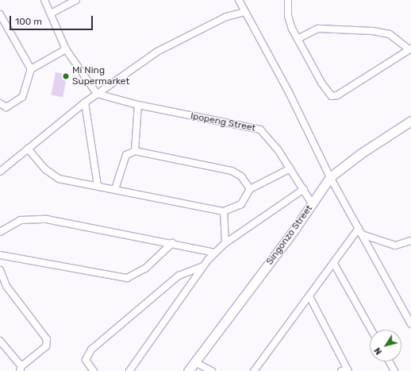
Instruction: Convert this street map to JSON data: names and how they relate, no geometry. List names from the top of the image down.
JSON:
{
  "streets": {
    "street": ["Ipopeng Street", "Singonzo Street"]
  },
  "crossings": [
    ["Ipopeng Street", "Singonzo Street"]
  ],
  "places": ["Mi Ning Supermarket"],
  "scale_bar": "100 m",
  "north": "bottom left"
}
